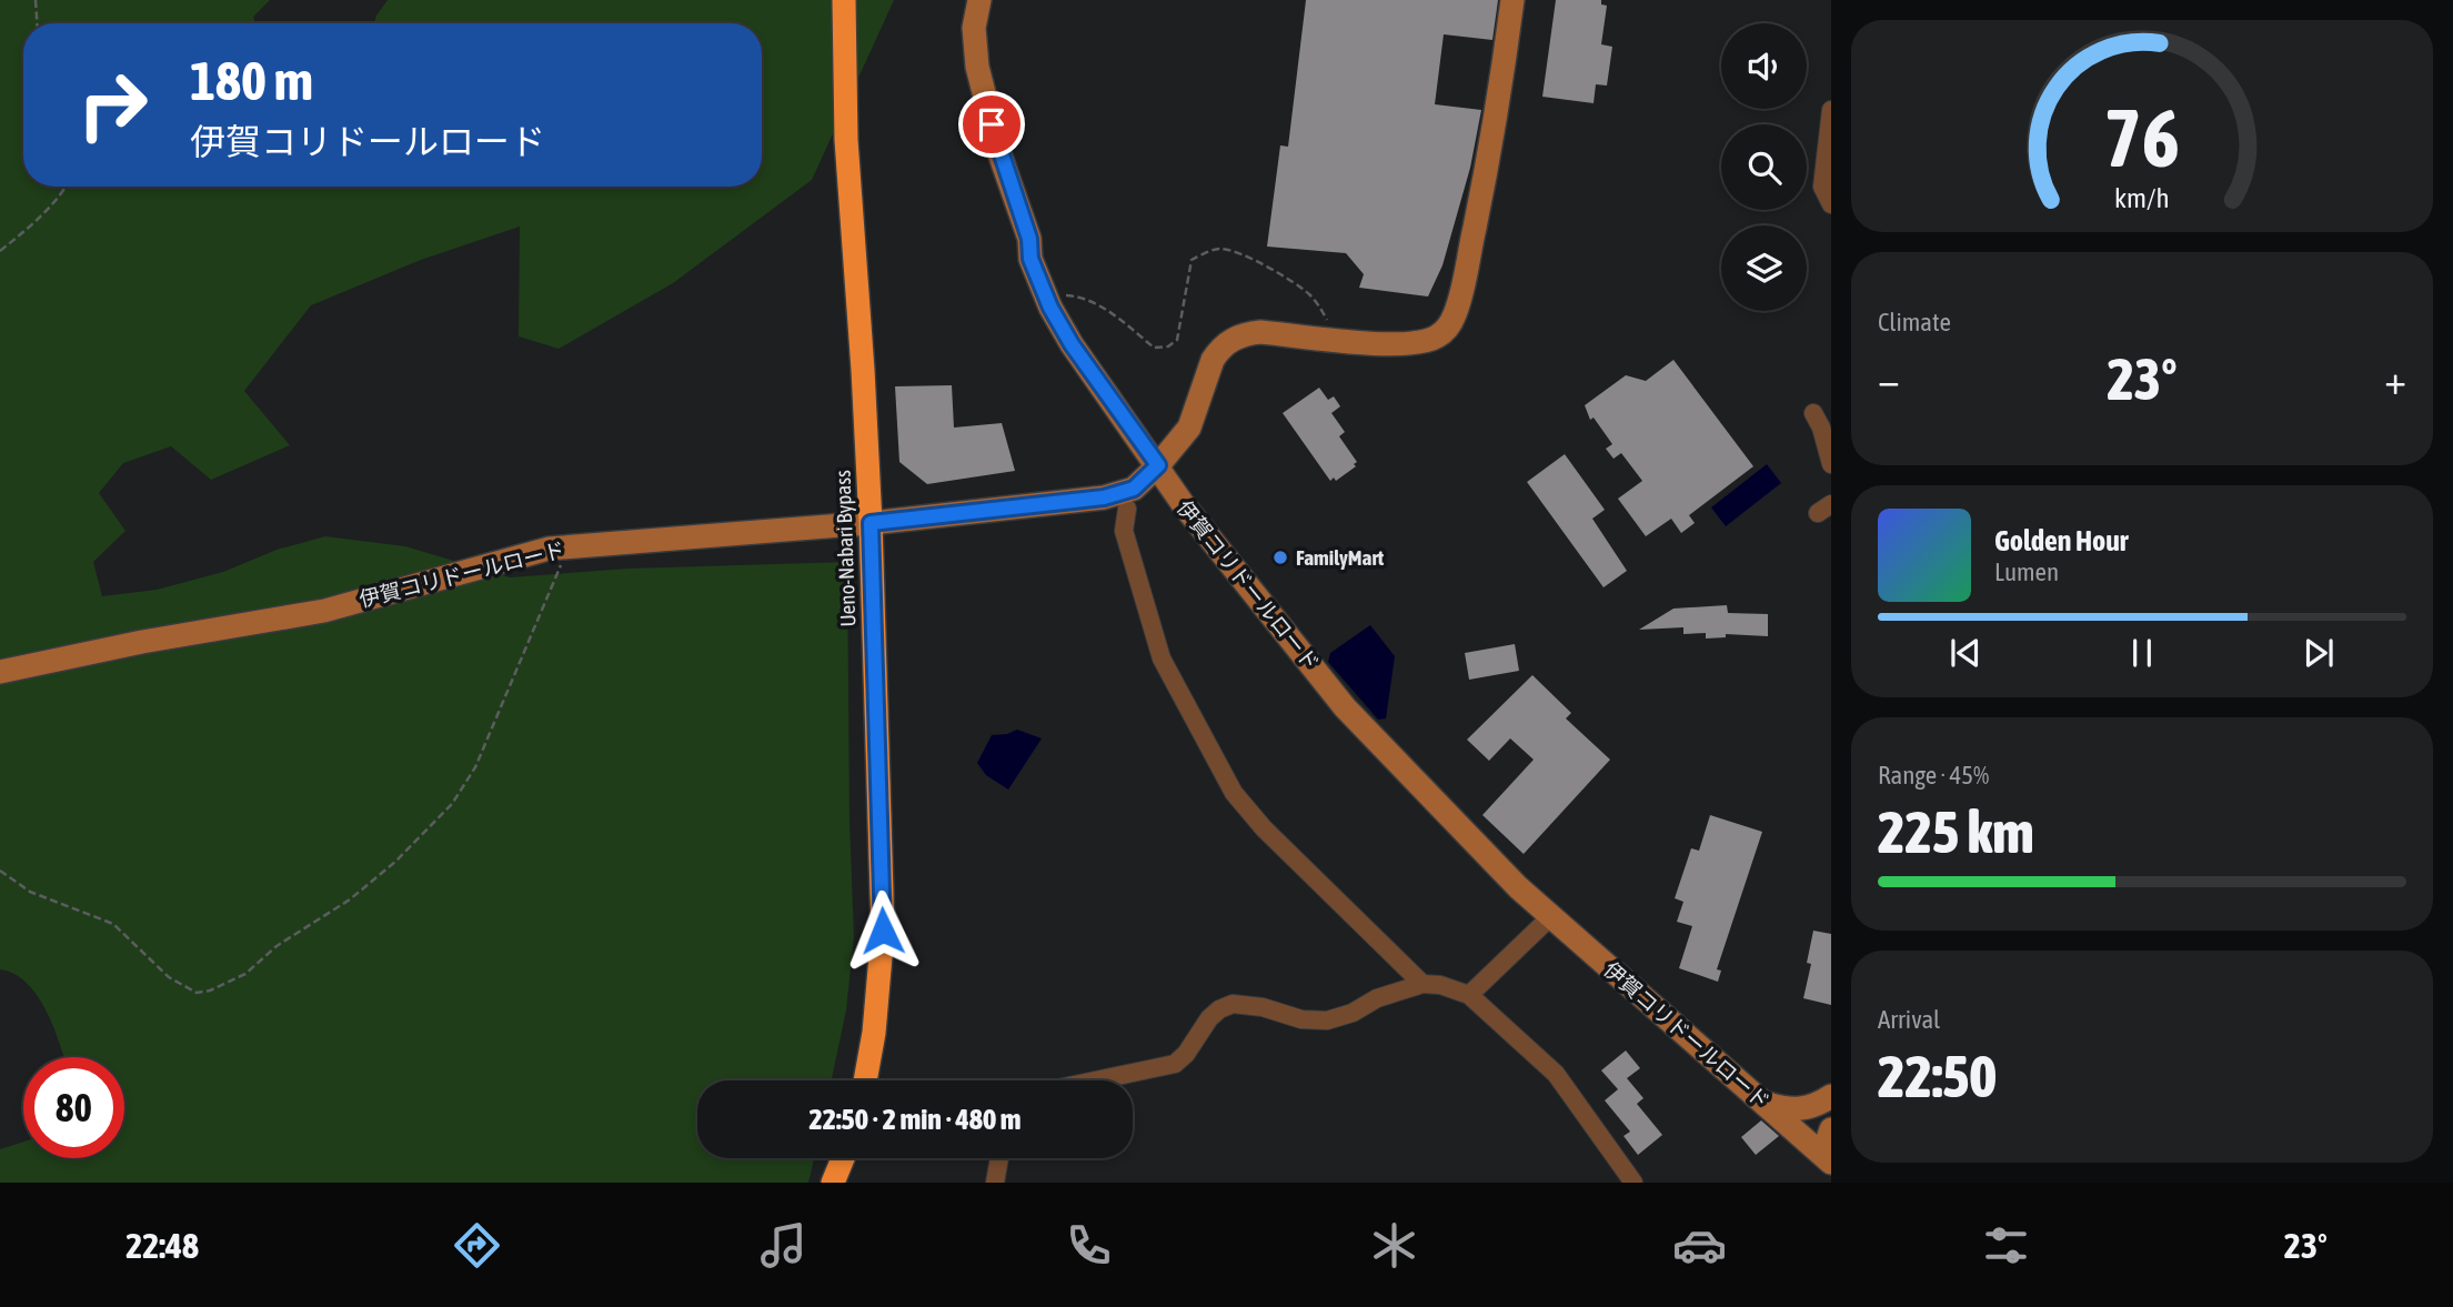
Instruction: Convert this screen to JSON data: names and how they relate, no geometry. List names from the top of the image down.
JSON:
{
  "streets": {
    "highway": ["Ueno-Nabari Bypass"],
    "street": ["伊賀コリドールロード"]
  },
  "crossings": [
    ["Ueno-Nabari Bypass", "伊賀コリドールロード"]
  ],
  "places": ["FamilyMart"],
  "page": {
    "turn": ["180 m", "伊賀コリドールロード"],
    "tile": [
      "Climate",
      ["Range · 45%", "225 km"],
      ["Arrival", "22:50"]
    ],
    "heat": ["−", "23°", "+"],
    "song": ["Golden Hour", "Lumen"],
    "limit": "80",
    "trip": "22:50 · 2 min · 480 m",
    "tabs": ["22:48", "23°"],
    "gauge": ["76", "km/h"]
  }
}
